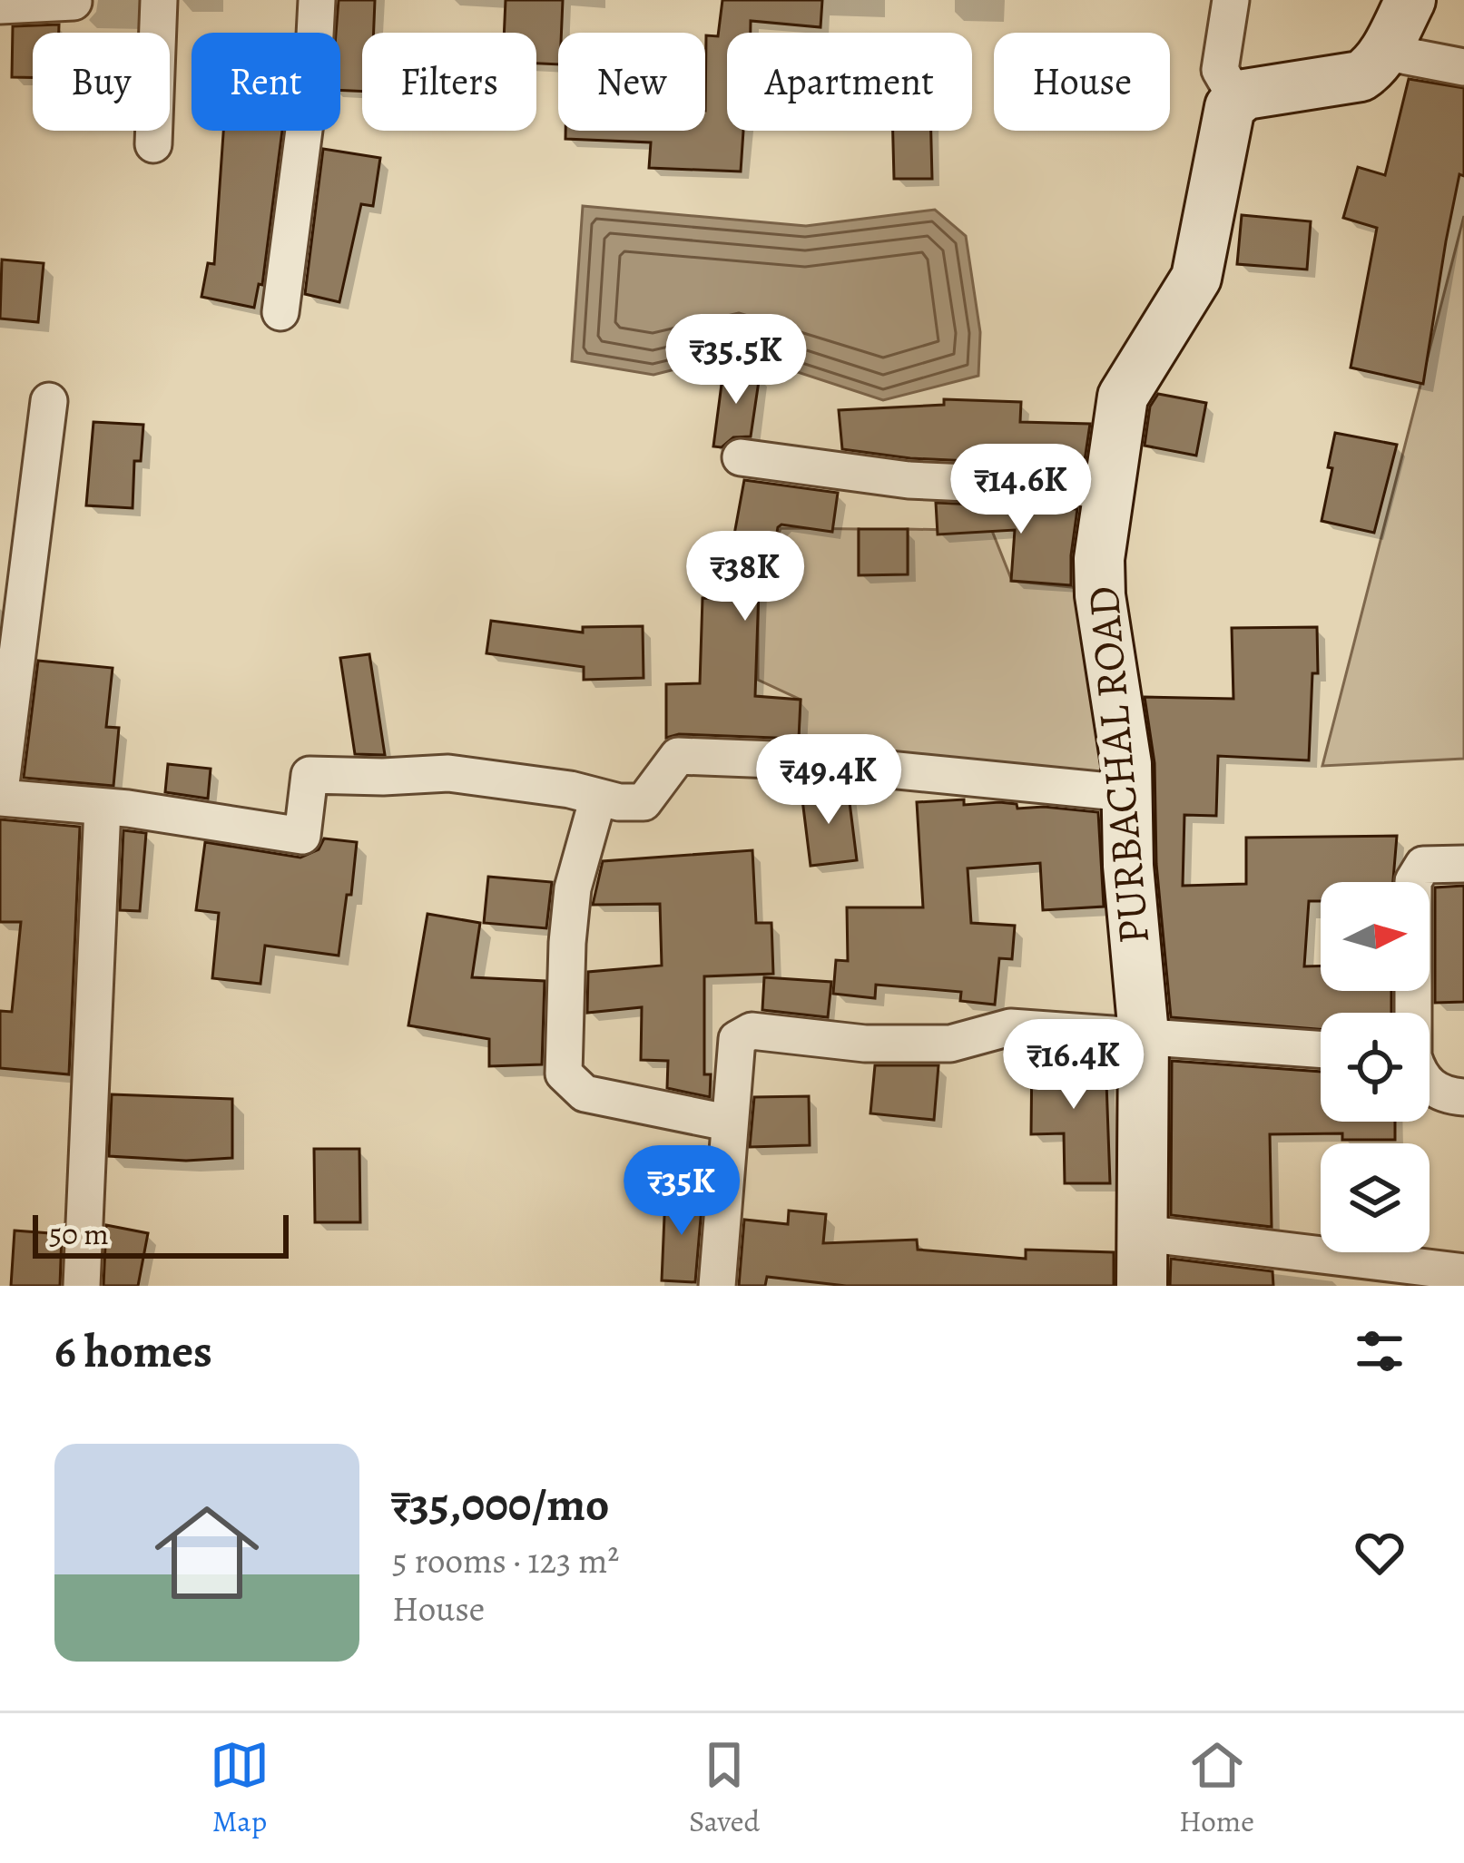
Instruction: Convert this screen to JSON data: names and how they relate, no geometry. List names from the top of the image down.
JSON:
{
  "streets": {
    "street": ["PURBACHAL ROAD"]
  },
  "scale_bar": "50 m",
  "north": "right",
  "page": {
    "chip": [
      "Buy",
      "Rent",
      "Filters",
      "New",
      "Apartment",
      "House"
    ],
    "price": [
      "₹35.5K",
      "₹14.6K",
      "₹38K",
      "₹49.4K",
      "₹16.4K",
      "₹35K"
    ],
    "scale": "50 m",
    "heading": "6 homes",
    "list": [
      {
        "name": "₹35,000/mo",
        "note": "5 rooms · 123 m² · House"
      }
    ],
    "tabs": ["Map", "Saved", "Home"]
  }
}
